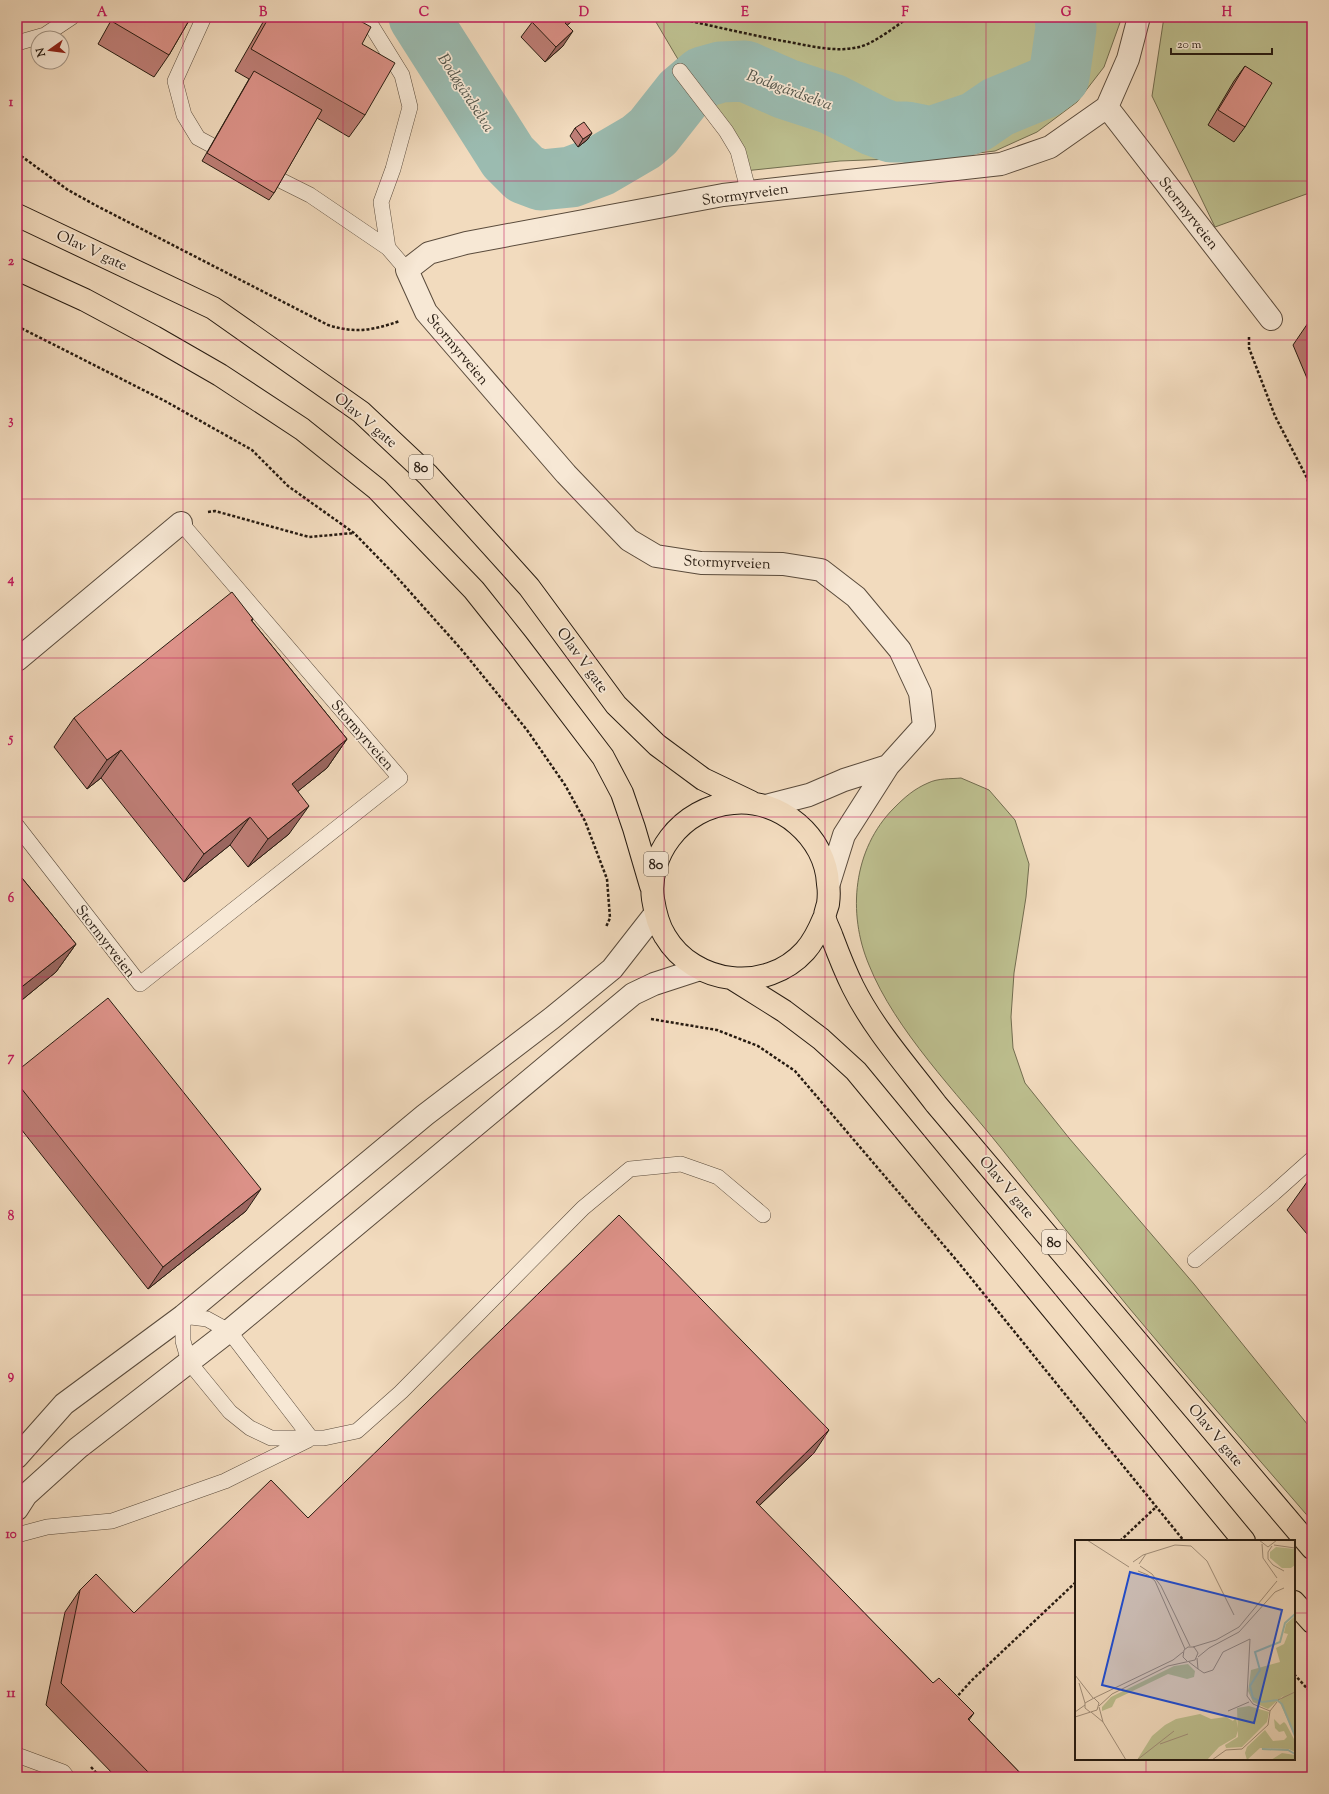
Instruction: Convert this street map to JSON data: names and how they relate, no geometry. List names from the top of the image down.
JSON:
{
  "streets": {
    "highway": ["Olav V gate", "80"],
    "street": ["Stormyrveien"]
  },
  "crossings": [
    ["Stormyrveien", "Olav V gate"]
  ],
  "water": ["Bodøgårdselva"],
  "scale_bar": "20 m",
  "north": "left",
  "grid": {
    "columns": [
      "A",
      "B",
      "C",
      "D",
      "E",
      "F",
      "G",
      "H"
    ],
    "rows": [
      "1",
      "2",
      "3",
      "4",
      "5",
      "6",
      "7",
      "8",
      "9",
      "10",
      "11"
    ]
  }
}
